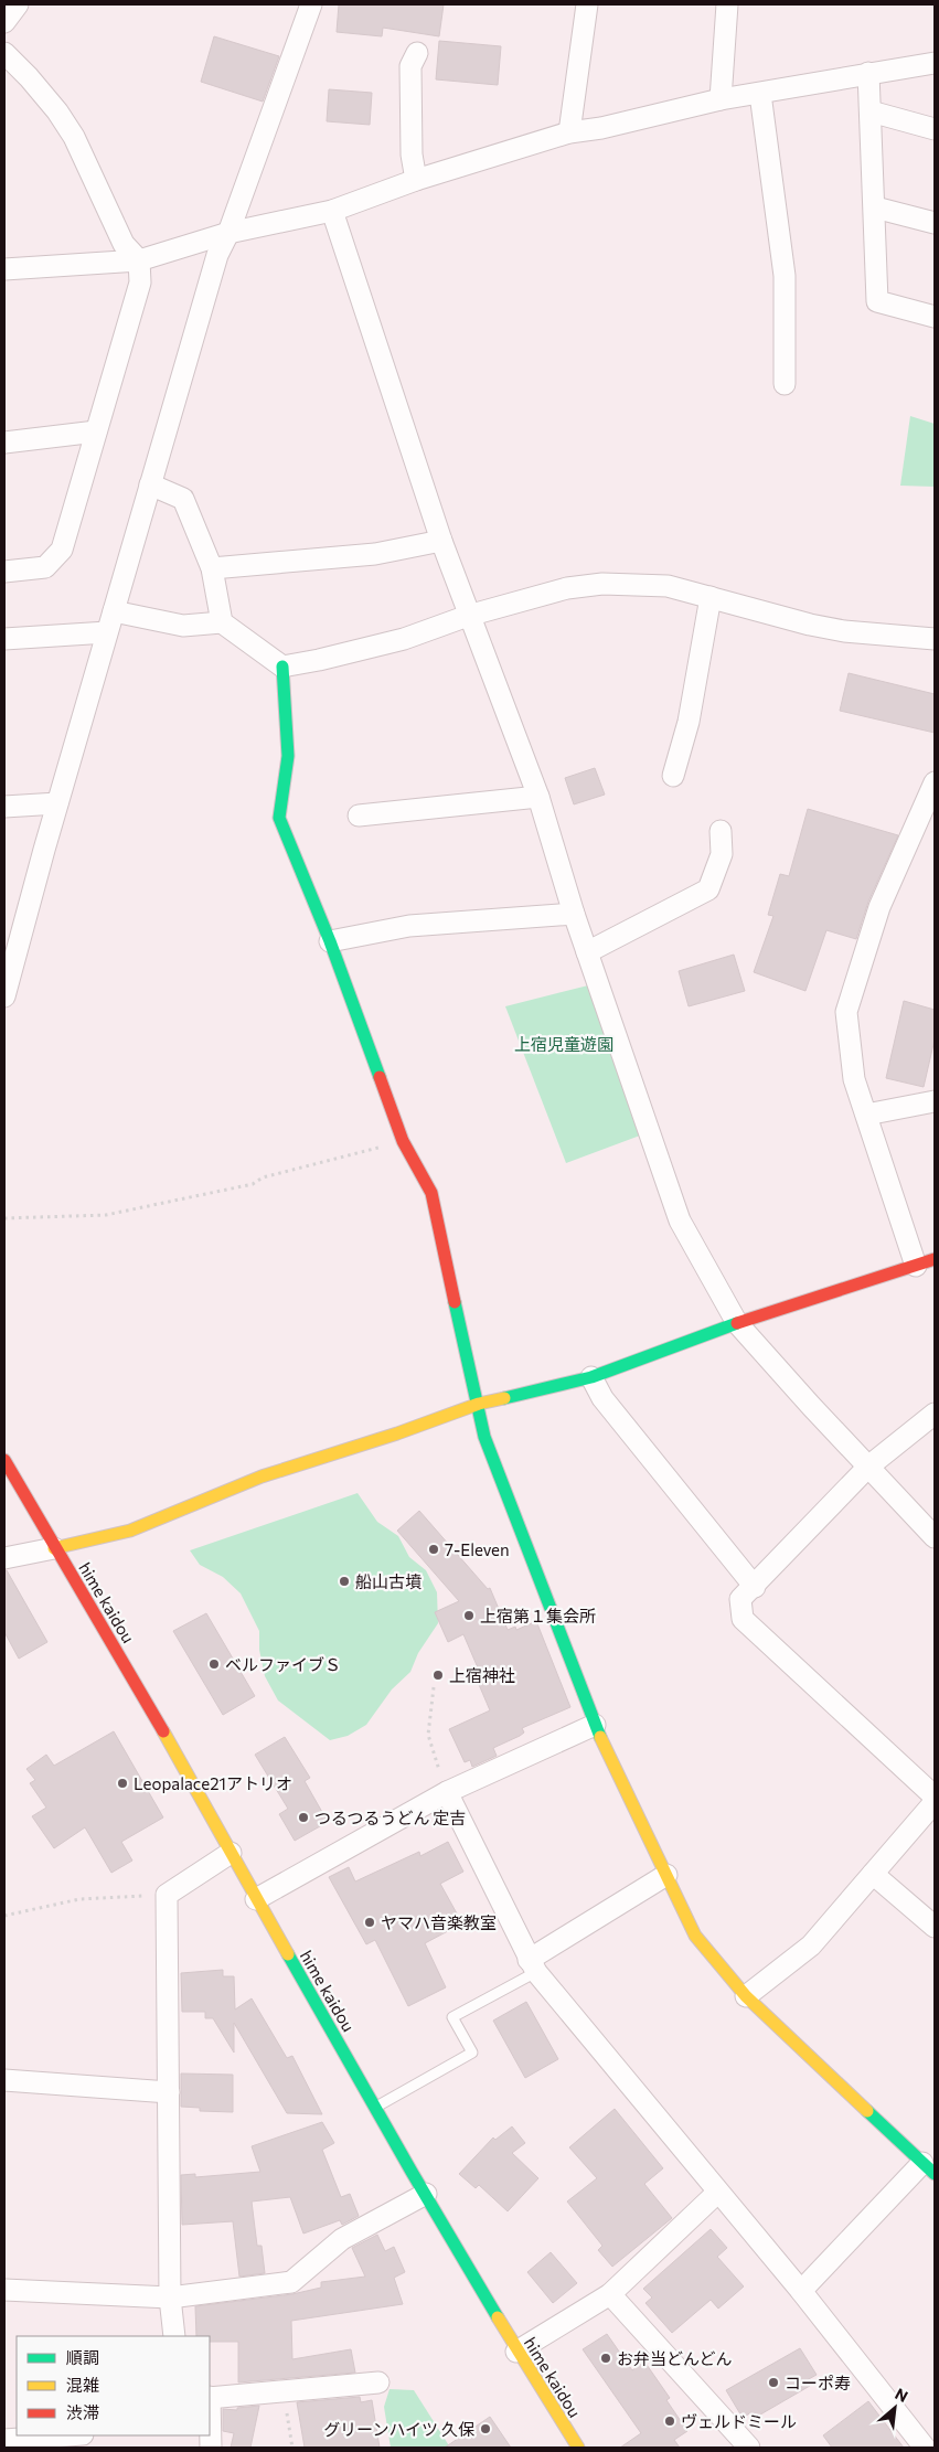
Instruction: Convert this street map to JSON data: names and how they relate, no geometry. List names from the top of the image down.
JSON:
{
  "streets": {
    "street": ["hime kaidou"]
  },
  "parks": ["上宿児童遊園"],
  "places": [
    "7-Eleven",
    "船山古墳",
    "上宿第１集会所",
    "ベルファイブＳ",
    "上宿神社",
    "Leopalace21アトリオ",
    "つるつるうどん 定吉",
    "ヤマハ音楽教室",
    "お弁当どんどん",
    "コーポ寿",
    "ヴェルドミール",
    "グリーンハイツ 久保"
  ],
  "legend": ["順調", "混雑", "渋滞"],
  "north": "top right"
}
